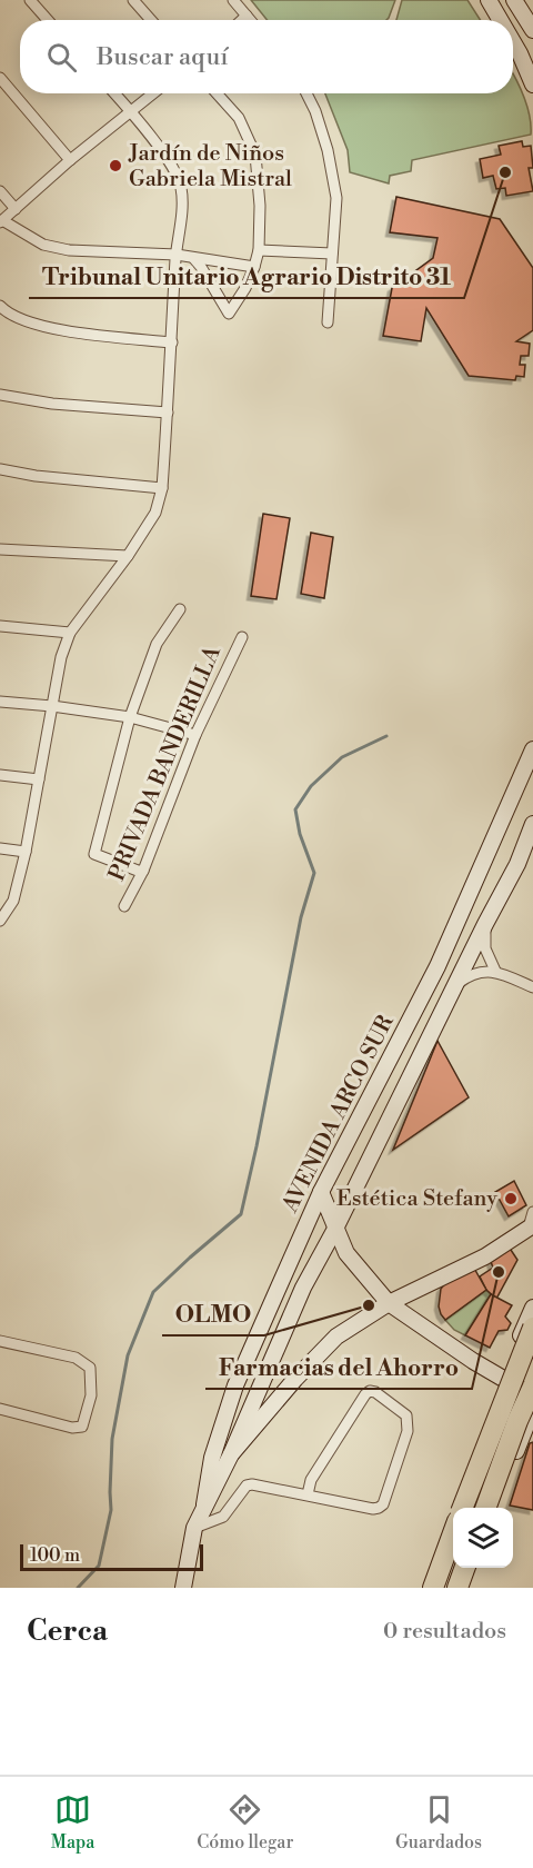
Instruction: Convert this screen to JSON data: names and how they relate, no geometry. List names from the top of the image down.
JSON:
{
  "streets": {
    "main road": ["AVENIDA ARCO SUR"],
    "street": ["PRIVADA BANDERILLA"]
  },
  "places": [
    "Jardín de Niños Gabriela Mistral",
    "Tribunal Unitario Agrario Distrito 31",
    "Estética Stefany",
    "Farmacias del Ahorro",
    "OLMO"
  ],
  "scale_bar": "100 m",
  "page": {
    "search": "Buscar aquí",
    "scale": "100 m",
    "heading": ["Cerca", "0 resultados"],
    "nav": ["Mapa", "Cómo llegar", "Guardados"]
  }
}
